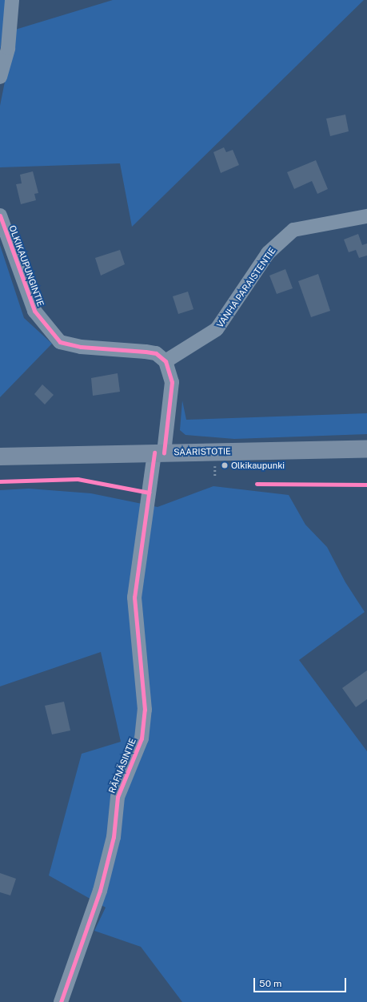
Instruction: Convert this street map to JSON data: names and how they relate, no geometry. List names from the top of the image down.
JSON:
{
  "streets": {
    "main road": ["SAARISTOTIE"],
    "street": ["OLKIKAUPUNGINTIE", "VANHA PARAISTENTIE", "RÄFNÄSINTIE"]
  },
  "crossings": [
    ["OLKIKAUPUNGINTIE", "VANHA PARAISTENTIE"],
    ["SAARISTOTIE", "RÄFNÄSINTIE"]
  ],
  "places": ["Olkikaupunki"],
  "scale_bar": "50 m"
}
